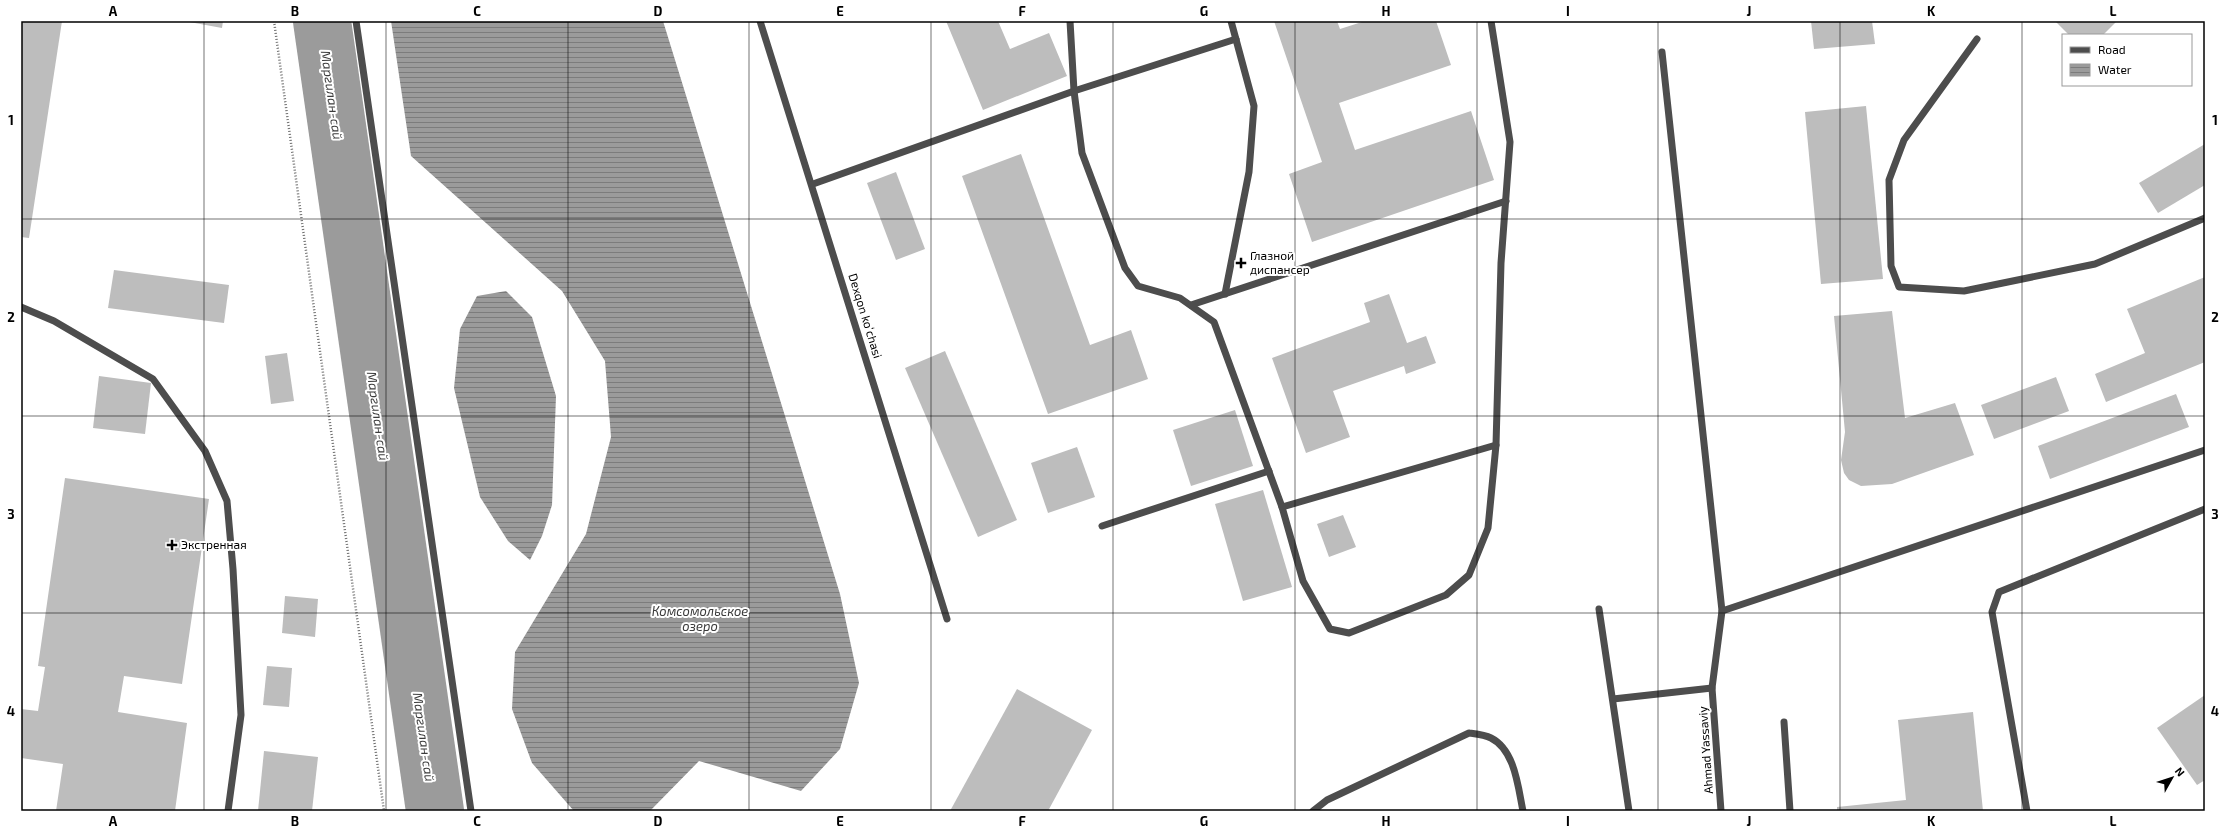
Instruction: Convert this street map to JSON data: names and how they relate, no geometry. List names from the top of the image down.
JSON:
{
  "streets": {
    "street": ["Dexqon koʻchasi", "Ahmad Yassaviy"]
  },
  "water": ["Маргилан-сай", "Комсомольское озеро"],
  "places": {
    "health": ["Глазной диспансер", "Экстренная"]
  },
  "legend": ["Road", "Water"],
  "north": "top right",
  "grid": {
    "columns": [
      "A",
      "B",
      "C",
      "D",
      "E",
      "F",
      "G",
      "H",
      "I",
      "J",
      "K",
      "L"
    ],
    "rows": [
      "1",
      "2",
      "3",
      "4"
    ]
  }
}
